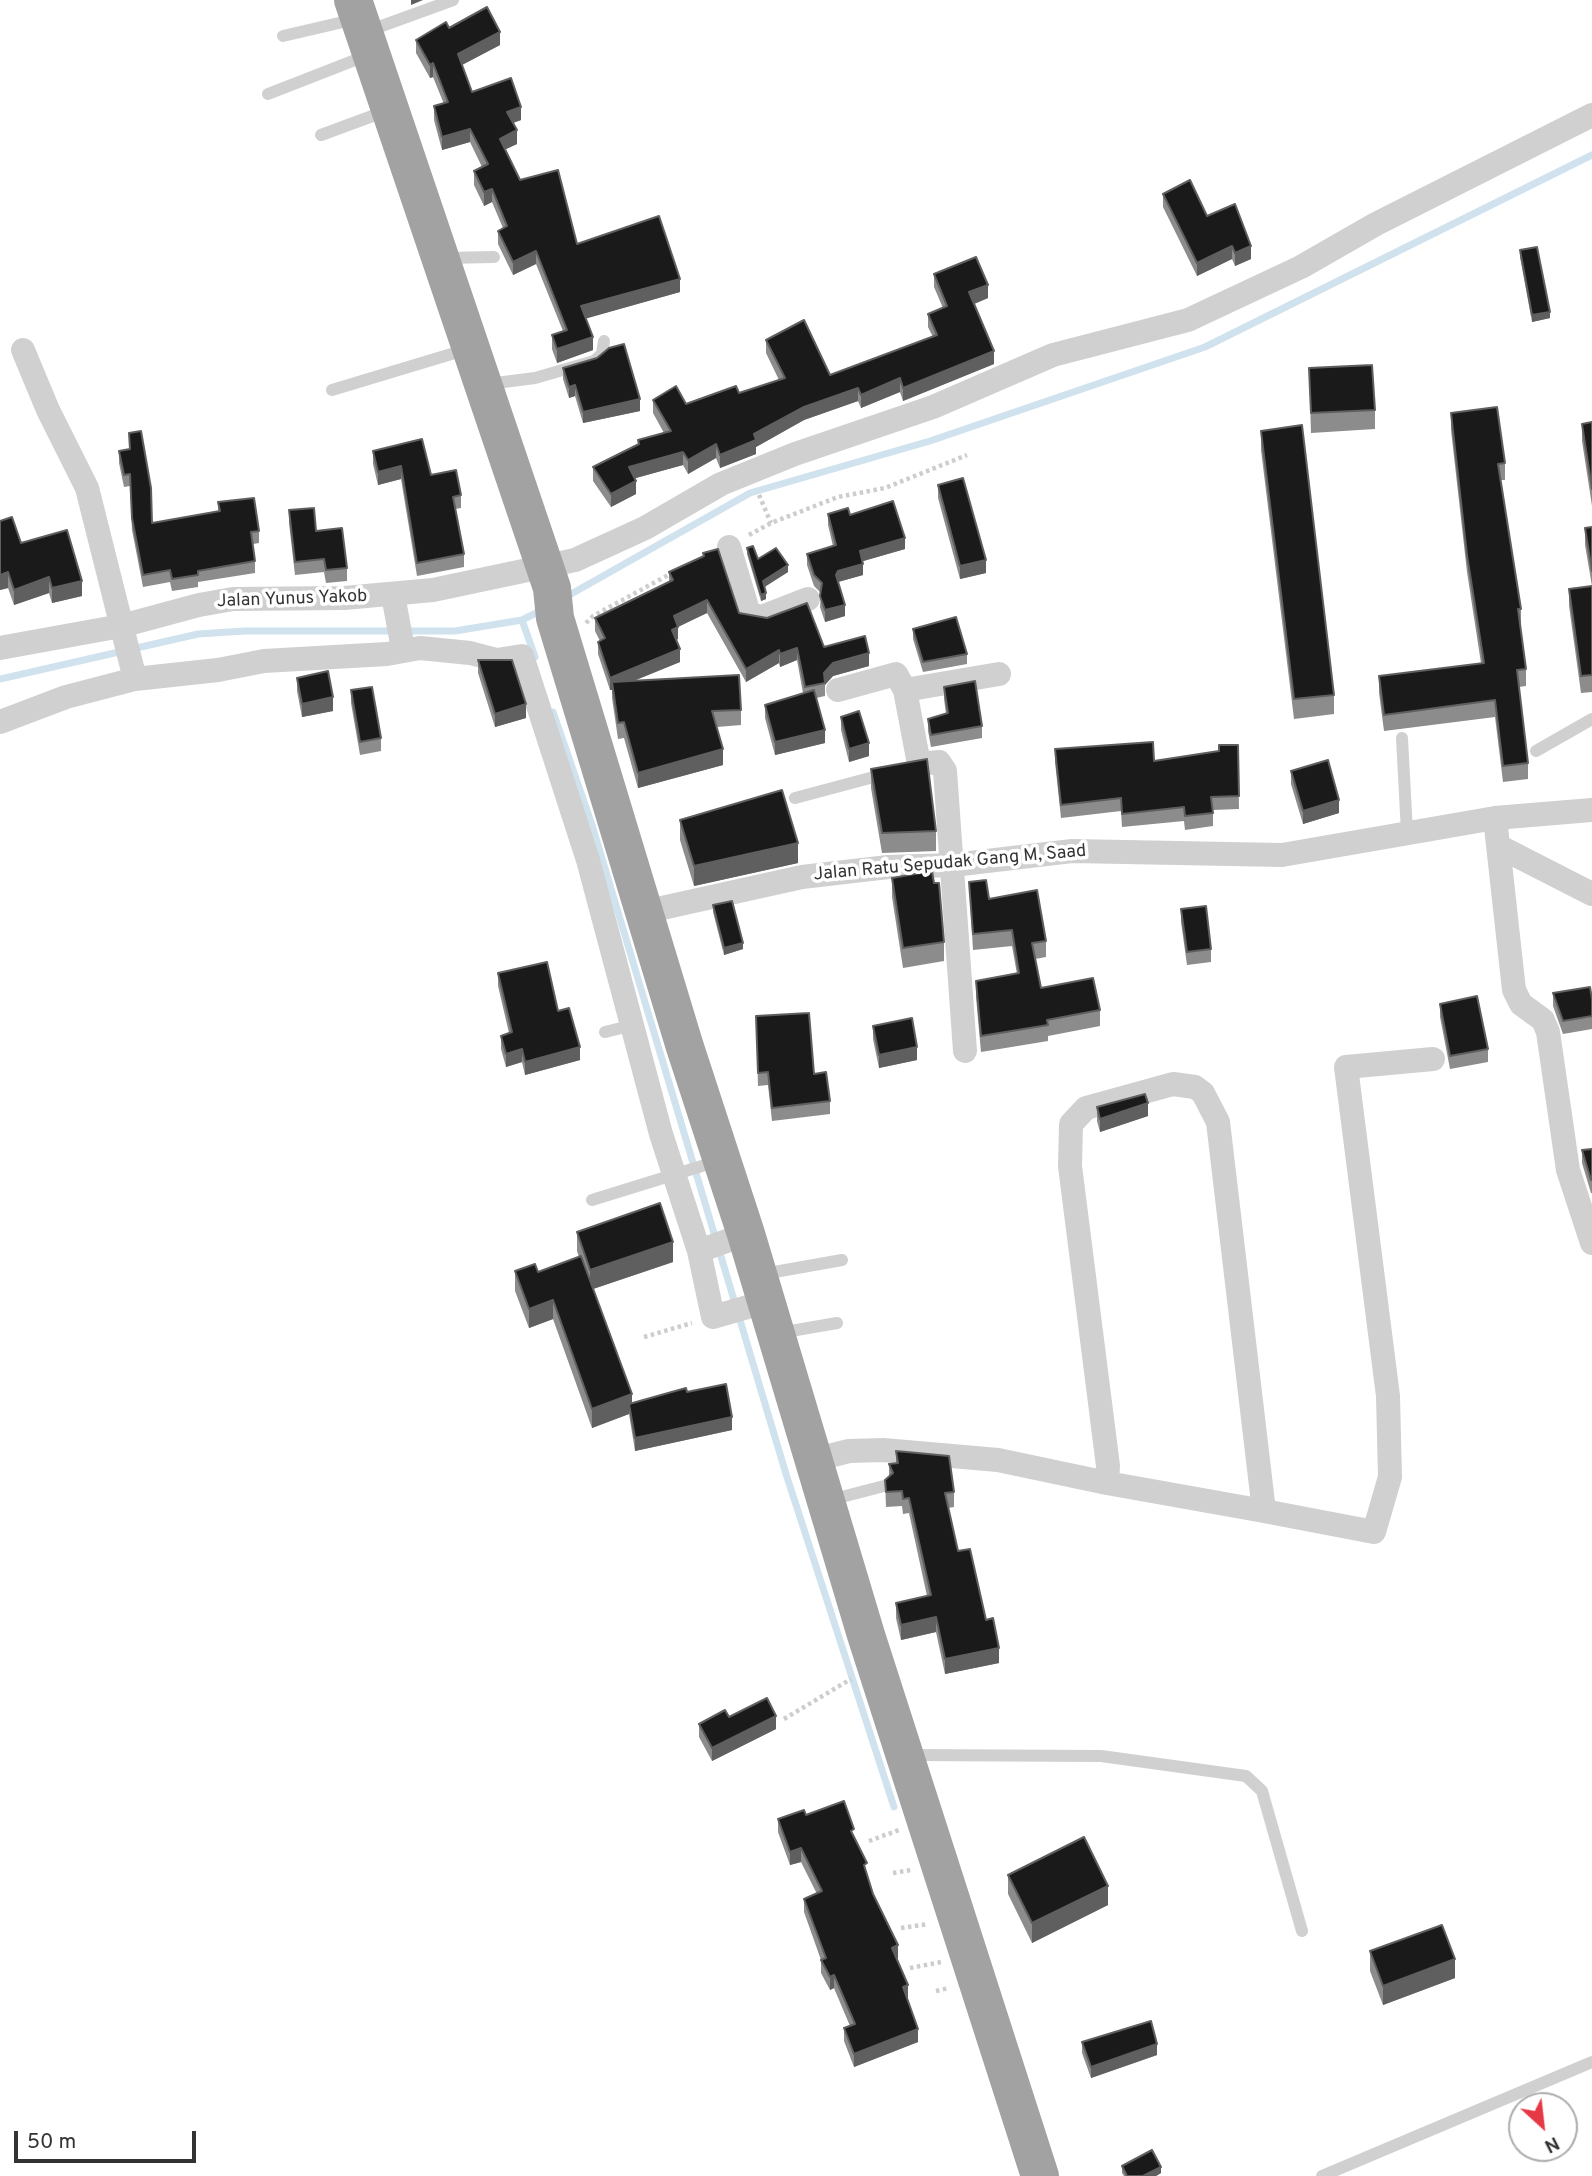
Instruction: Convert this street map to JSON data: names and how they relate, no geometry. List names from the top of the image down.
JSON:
{
  "streets": {
    "street": ["Jalan Yunus Yakob", "Jalan Ratu Sepudak Gang M, Saad"]
  },
  "scale_bar": "50 m",
  "north": "bottom right"
}
